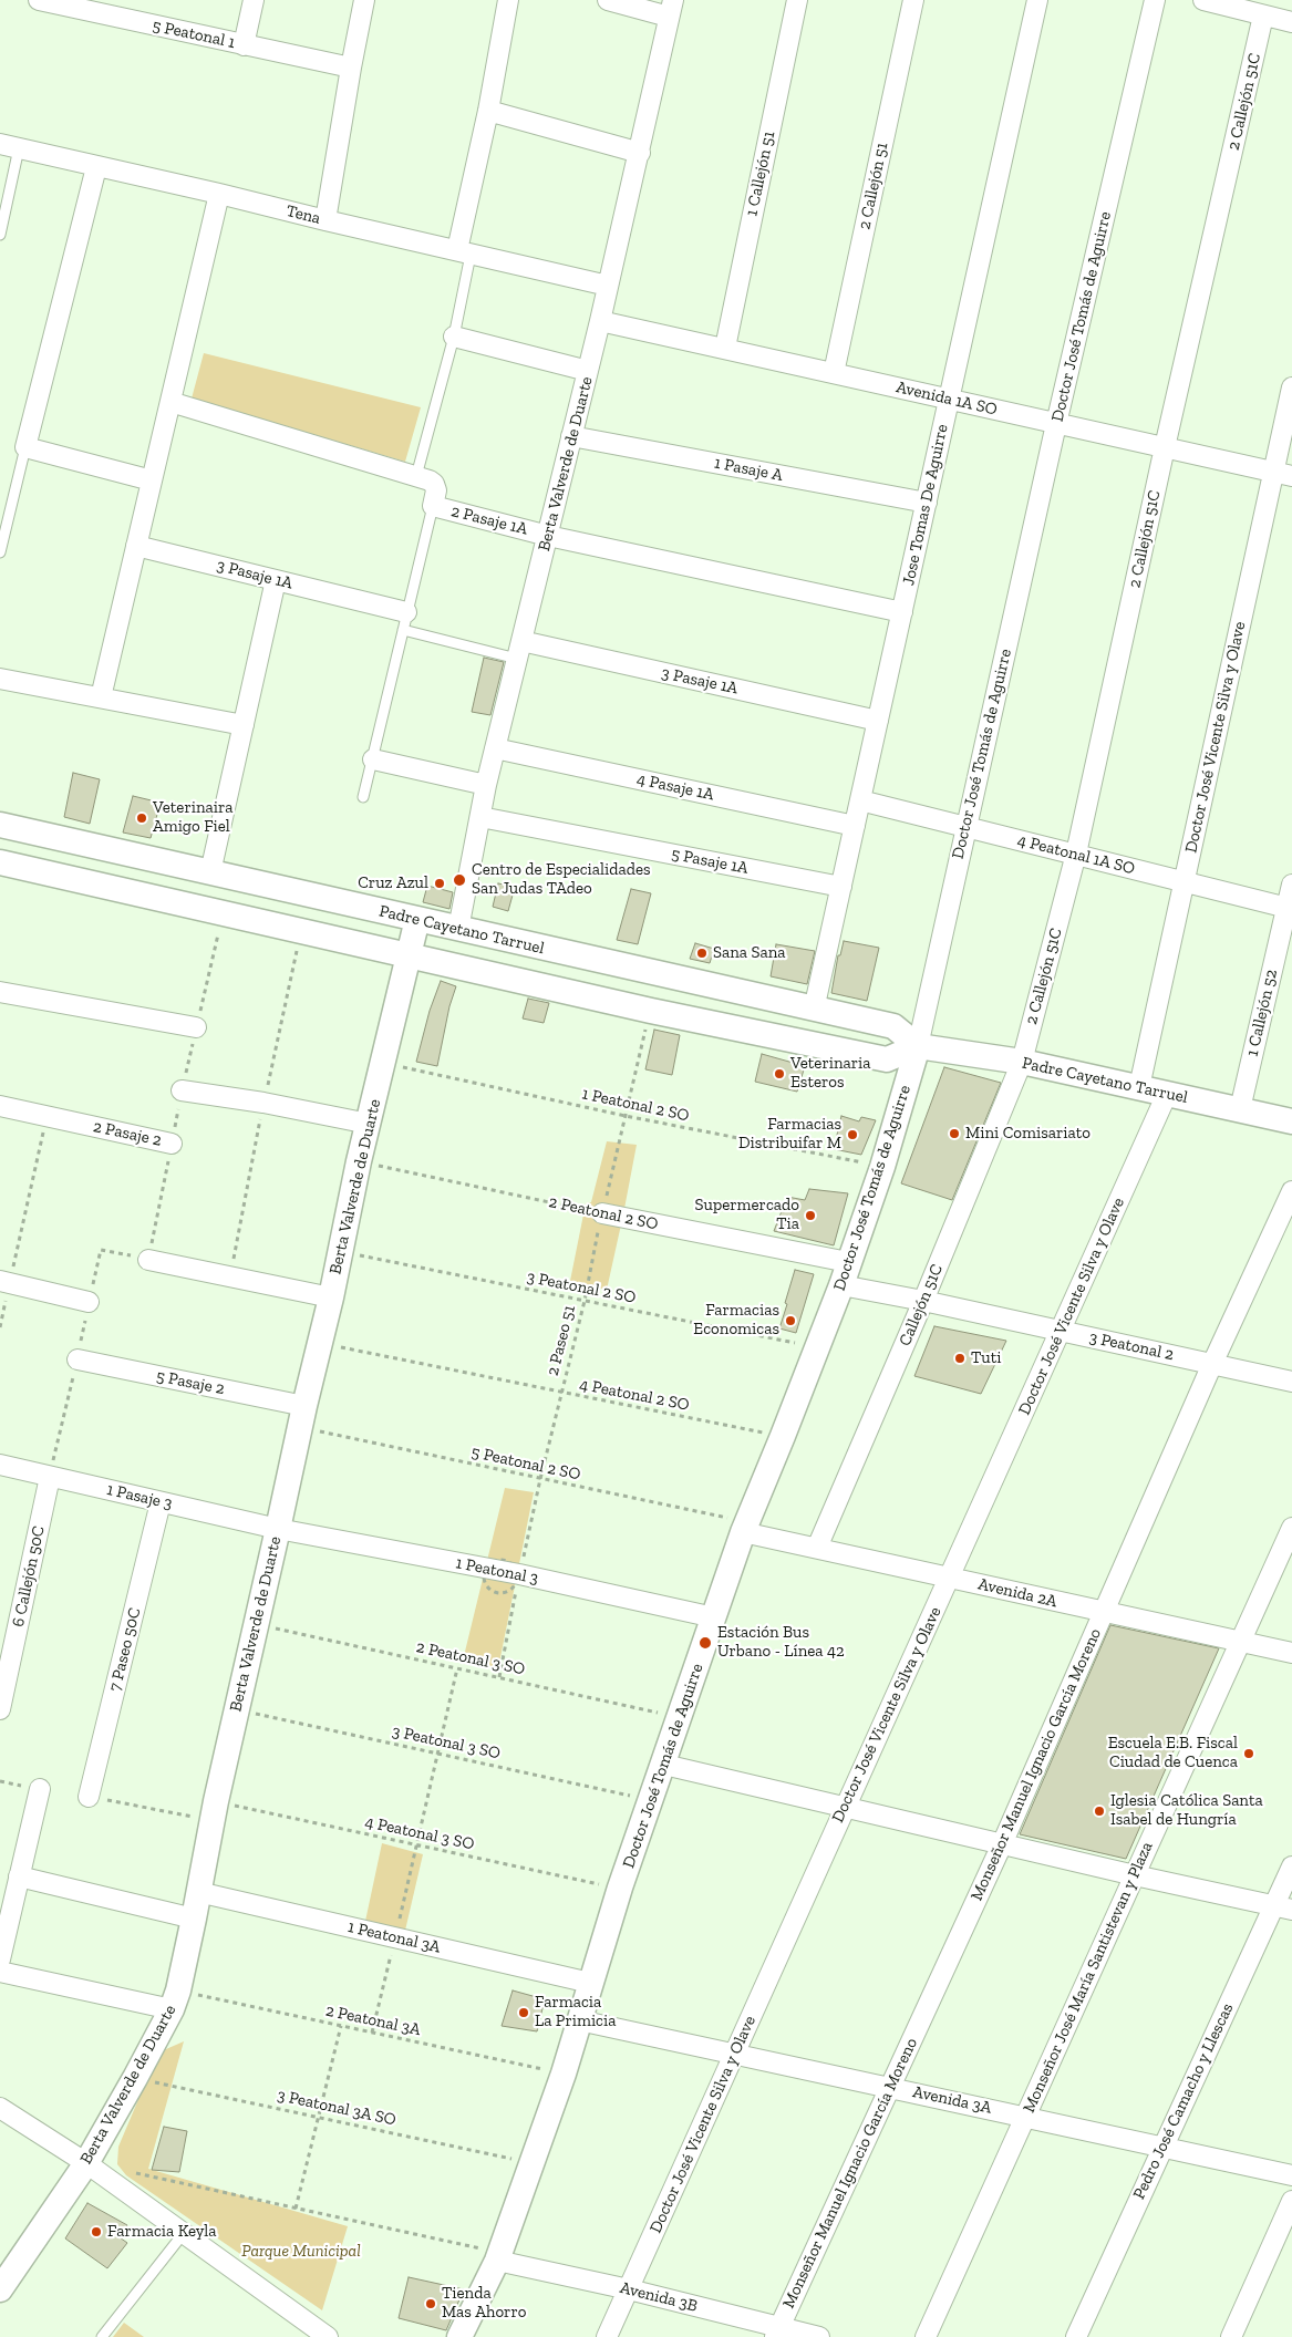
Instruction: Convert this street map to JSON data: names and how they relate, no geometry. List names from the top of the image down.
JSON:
{
  "streets": {
    "street": [
      "5 Peatonal 1",
      "2 Callejón 51C",
      "1 Callejón 51",
      "2 Callejón 51",
      "Tena",
      "Doctor José Tomás de Aguirre",
      "Avenida 1A SO",
      "Berta Valverde de Duarte",
      "1 Pasaje A",
      "Jose Tomas De Aguirre",
      "2 Pasaje 1A",
      "3 Pasaje 1A",
      "Doctor José Vicente Silva y Olave",
      "4 Pasaje 1A",
      "4 Peatonal 1A SO",
      "5 Pasaje 1A",
      "Padre Cayetano Tarruel",
      "1 Callejón 52",
      "2 Pasaje 2",
      "2 Peatonal 2 SO",
      "Callejón 51C",
      "3 Peatonal 2",
      "5 Pasaje 2",
      "1 Pasaje 3",
      "1 Peatonal 3",
      "6 Callejón 50C",
      "Avenida 2A",
      "7 Paseo 50C",
      "Monseñor Manuel Ignacio García Moreno",
      "1 Peatonal 3A",
      "Monseñor José María Santistevan y Plaza",
      "Avenida 3A",
      "Pedro José Camacho y Llescas",
      "Avenida 3B"
    ],
    "path": [
      "1 Peatonal 2 SO",
      "3 Peatonal 2 SO",
      "2 Paseo 51",
      "4 Peatonal 2 SO",
      "5 Peatonal 2 SO",
      "2 Peatonal 3 SO",
      "3 Peatonal 3 SO",
      "4 Peatonal 3 SO",
      "2 Peatonal 3A",
      "3 Peatonal 3A SO"
    ]
  },
  "crossings": [
    ["2 Callejón 51C", "Avenida 1A SO"],
    ["2 Callejón 51C", "4 Peatonal 1A SO"],
    ["2 Callejón 51C", "Padre Cayetano Tarruel"],
    ["2 Callejón 51C", "Callejón 51C"],
    ["1 Callejón 51", "Avenida 1A SO"],
    ["2 Callejón 51", "Avenida 1A SO"],
    ["Tena", "Berta Valverde de Duarte"],
    ["Doctor José Tomás de Aguirre", "Avenida 1A SO"],
    ["Doctor José Tomás de Aguirre", "4 Peatonal 1A SO"],
    ["Doctor José Tomás de Aguirre", "Padre Cayetano Tarruel"],
    ["Doctor José Tomás de Aguirre", "1 Peatonal 2 SO"],
    ["Doctor José Tomás de Aguirre", "2 Peatonal 2 SO"],
    ["Doctor José Tomás de Aguirre", "3 Peatonal 2 SO"],
    ["Doctor José Tomás de Aguirre", "3 Peatonal 2"],
    ["Doctor José Tomás de Aguirre", "4 Peatonal 2 SO"],
    ["Doctor José Tomás de Aguirre", "5 Peatonal 2 SO"],
    ["Doctor José Tomás de Aguirre", "1 Peatonal 3"],
    ["Doctor José Tomás de Aguirre", "Avenida 2A"],
    ["Doctor José Tomás de Aguirre", "2 Peatonal 3 SO"],
    ["Doctor José Tomás de Aguirre", "3 Peatonal 3 SO"],
    ["Doctor José Tomás de Aguirre", "4 Peatonal 3 SO"],
    ["Doctor José Tomás de Aguirre", "1 Peatonal 3A"],
    ["Doctor José Tomás de Aguirre", "2 Peatonal 3A"],
    ["Doctor José Tomás de Aguirre", "Avenida 3A"],
    ["Doctor José Tomás de Aguirre", "3 Peatonal 3A SO"],
    ["Doctor José Tomás de Aguirre", "Avenida 3B"],
    ["Avenida 1A SO", "Berta Valverde de Duarte"],
    ["Avenida 1A SO", "Jose Tomas De Aguirre"],
    ["Avenida 1A SO", "Doctor José Vicente Silva y Olave"],
    ["Berta Valverde de Duarte", "1 Pasaje A"],
    ["Berta Valverde de Duarte", "2 Pasaje 1A"],
    ["Berta Valverde de Duarte", "3 Pasaje 1A"],
    ["Berta Valverde de Duarte", "4 Pasaje 1A"],
    ["Berta Valverde de Duarte", "5 Pasaje 1A"],
    ["Berta Valverde de Duarte", "Padre Cayetano Tarruel"],
    ["Berta Valverde de Duarte", "1 Peatonal 2 SO"],
    ["Berta Valverde de Duarte", "2 Peatonal 2 SO"],
    ["Berta Valverde de Duarte", "3 Peatonal 2 SO"],
    ["Berta Valverde de Duarte", "5 Pasaje 2"],
    ["Berta Valverde de Duarte", "4 Peatonal 2 SO"],
    ["Berta Valverde de Duarte", "5 Peatonal 2 SO"],
    ["Berta Valverde de Duarte", "1 Pasaje 3"],
    ["Berta Valverde de Duarte", "1 Peatonal 3"],
    ["Berta Valverde de Duarte", "2 Peatonal 3 SO"],
    ["Berta Valverde de Duarte", "3 Peatonal 3 SO"],
    ["Berta Valverde de Duarte", "4 Peatonal 3 SO"],
    ["Berta Valverde de Duarte", "1 Peatonal 3A"],
    ["Berta Valverde de Duarte", "2 Peatonal 3A"],
    ["Berta Valverde de Duarte", "3 Peatonal 3A SO"],
    ["1 Pasaje A", "Jose Tomas De Aguirre"],
    ["Jose Tomas De Aguirre", "2 Pasaje 1A"],
    ["Jose Tomas De Aguirre", "3 Pasaje 1A"],
    ["Jose Tomas De Aguirre", "4 Pasaje 1A"],
    ["Jose Tomas De Aguirre", "4 Peatonal 1A SO"],
    ["Jose Tomas De Aguirre", "5 Pasaje 1A"],
    ["Jose Tomas De Aguirre", "Padre Cayetano Tarruel"],
    ["Doctor José Vicente Silva y Olave", "4 Peatonal 1A SO"],
    ["Doctor José Vicente Silva y Olave", "Padre Cayetano Tarruel"],
    ["Doctor José Vicente Silva y Olave", "3 Peatonal 2"],
    ["Doctor José Vicente Silva y Olave", "Avenida 2A"],
    ["Doctor José Vicente Silva y Olave", "Avenida 3A"],
    ["Doctor José Vicente Silva y Olave", "Avenida 3B"],
    ["4 Peatonal 1A SO", "1 Callejón 52"],
    ["Padre Cayetano Tarruel", "1 Callejón 52"],
    ["Padre Cayetano Tarruel", "Callejón 51C"],
    ["1 Peatonal 2 SO", "2 Paseo 51"],
    ["2 Peatonal 2 SO", "2 Paseo 51"],
    ["2 Peatonal 2 SO", "3 Peatonal 2"],
    ["3 Peatonal 2 SO", "2 Paseo 51"],
    ["Callejón 51C", "3 Peatonal 2"],
    ["Callejón 51C", "Avenida 2A"],
    ["2 Paseo 51", "4 Peatonal 2 SO"],
    ["2 Paseo 51", "5 Peatonal 2 SO"],
    ["2 Paseo 51", "1 Peatonal 3"],
    ["2 Paseo 51", "2 Peatonal 3 SO"],
    ["3 Peatonal 2", "Monseñor Manuel Ignacio García Moreno"],
    ["5 Pasaje 2", "5 Peatonal 2 SO"],
    ["5 Peatonal 2 SO", "Avenida 2A"],
    ["1 Pasaje 3", "1 Peatonal 3"],
    ["1 Pasaje 3", "6 Callejón 50C"],
    ["1 Pasaje 3", "7 Paseo 50C"],
    ["Avenida 2A", "Monseñor Manuel Ignacio García Moreno"],
    ["Avenida 2A", "Monseñor José María Santistevan y Plaza"],
    ["Monseñor Manuel Ignacio García Moreno", "Avenida 3A"],
    ["Monseñor Manuel Ignacio García Moreno", "Avenida 3B"],
    ["Monseñor José María Santistevan y Plaza", "Avenida 3A"],
    ["Avenida 3A", "Pedro José Camacho y Llescas"]
  ],
  "parks": ["Parque Municipal"],
  "places": [
    "Veterinaira Amigo Fiel",
    "Centro de Especialidades San Judas TAdeo",
    "Cruz Azul",
    "Sana Sana",
    "Veterinaria Esteros",
    "Mini Comisariato",
    "Farmacias Distribuifar M",
    "Supermercado Tia",
    "Farmacias Economicas",
    "Tuti",
    "Estación Bus Urbano - Línea 42",
    "Escuela E.B. Fiscal Ciudad de Cuenca",
    "Iglesia Católica Santa Isabel de Hungría",
    "Farmacia La Primicia",
    "Farmacia Keyla",
    "Tienda Mas Ahorro"
  ]
}
